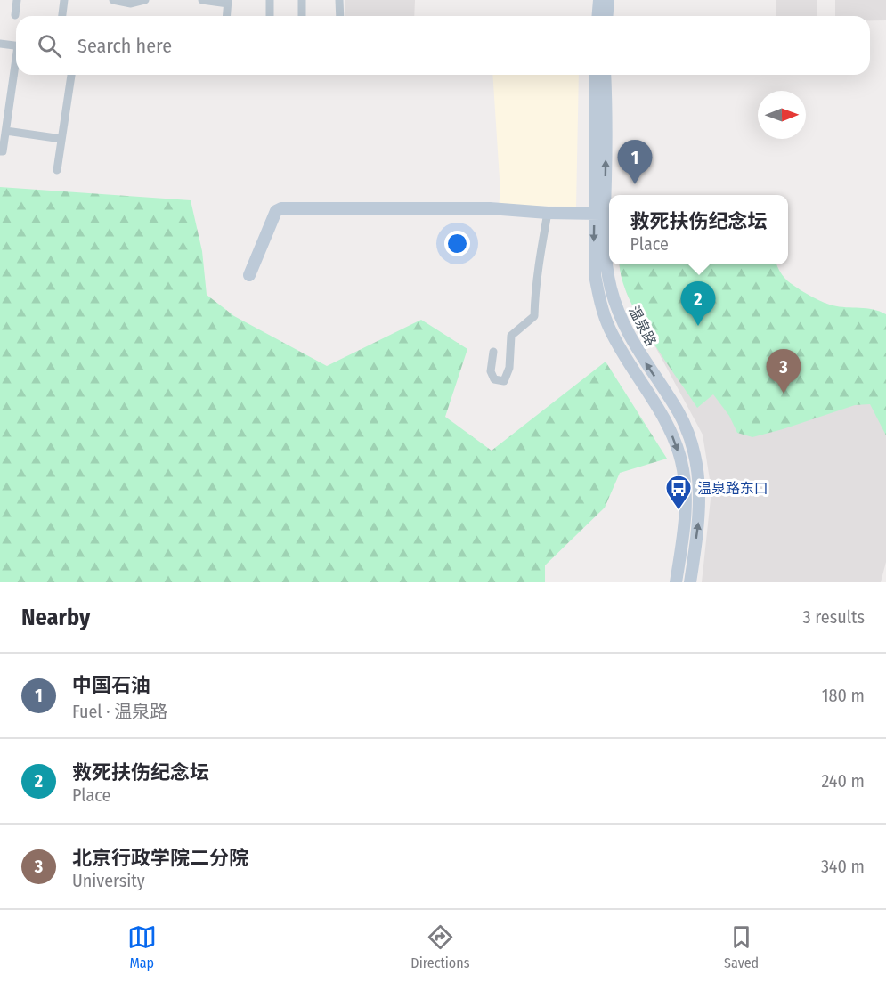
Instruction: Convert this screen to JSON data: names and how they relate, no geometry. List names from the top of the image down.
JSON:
{
  "streets": {
    "main road": ["温泉路"]
  },
  "places": {
    "bus stop": ["温泉路东口"]
  },
  "north": "right",
  "page": {
    "search": "Search here",
    "pins": ["1", "2", "3"],
    "popup": ["救死扶伤纪念坛", "Place"],
    "heading": ["Nearby", "3 results"],
    "list": [
      {
        "mark": "1",
        "name": "中国石油",
        "note": "Fuel · 温泉路",
        "value": "180 m"
      },
      {
        "mark": "2",
        "name": "救死扶伤纪念坛",
        "note": "Place",
        "value": "240 m"
      },
      {
        "mark": "3",
        "name": "北京行政学院二分院",
        "note": "University",
        "value": "340 m"
      }
    ],
    "nav": ["Map", "Directions", "Saved"]
  }
}
